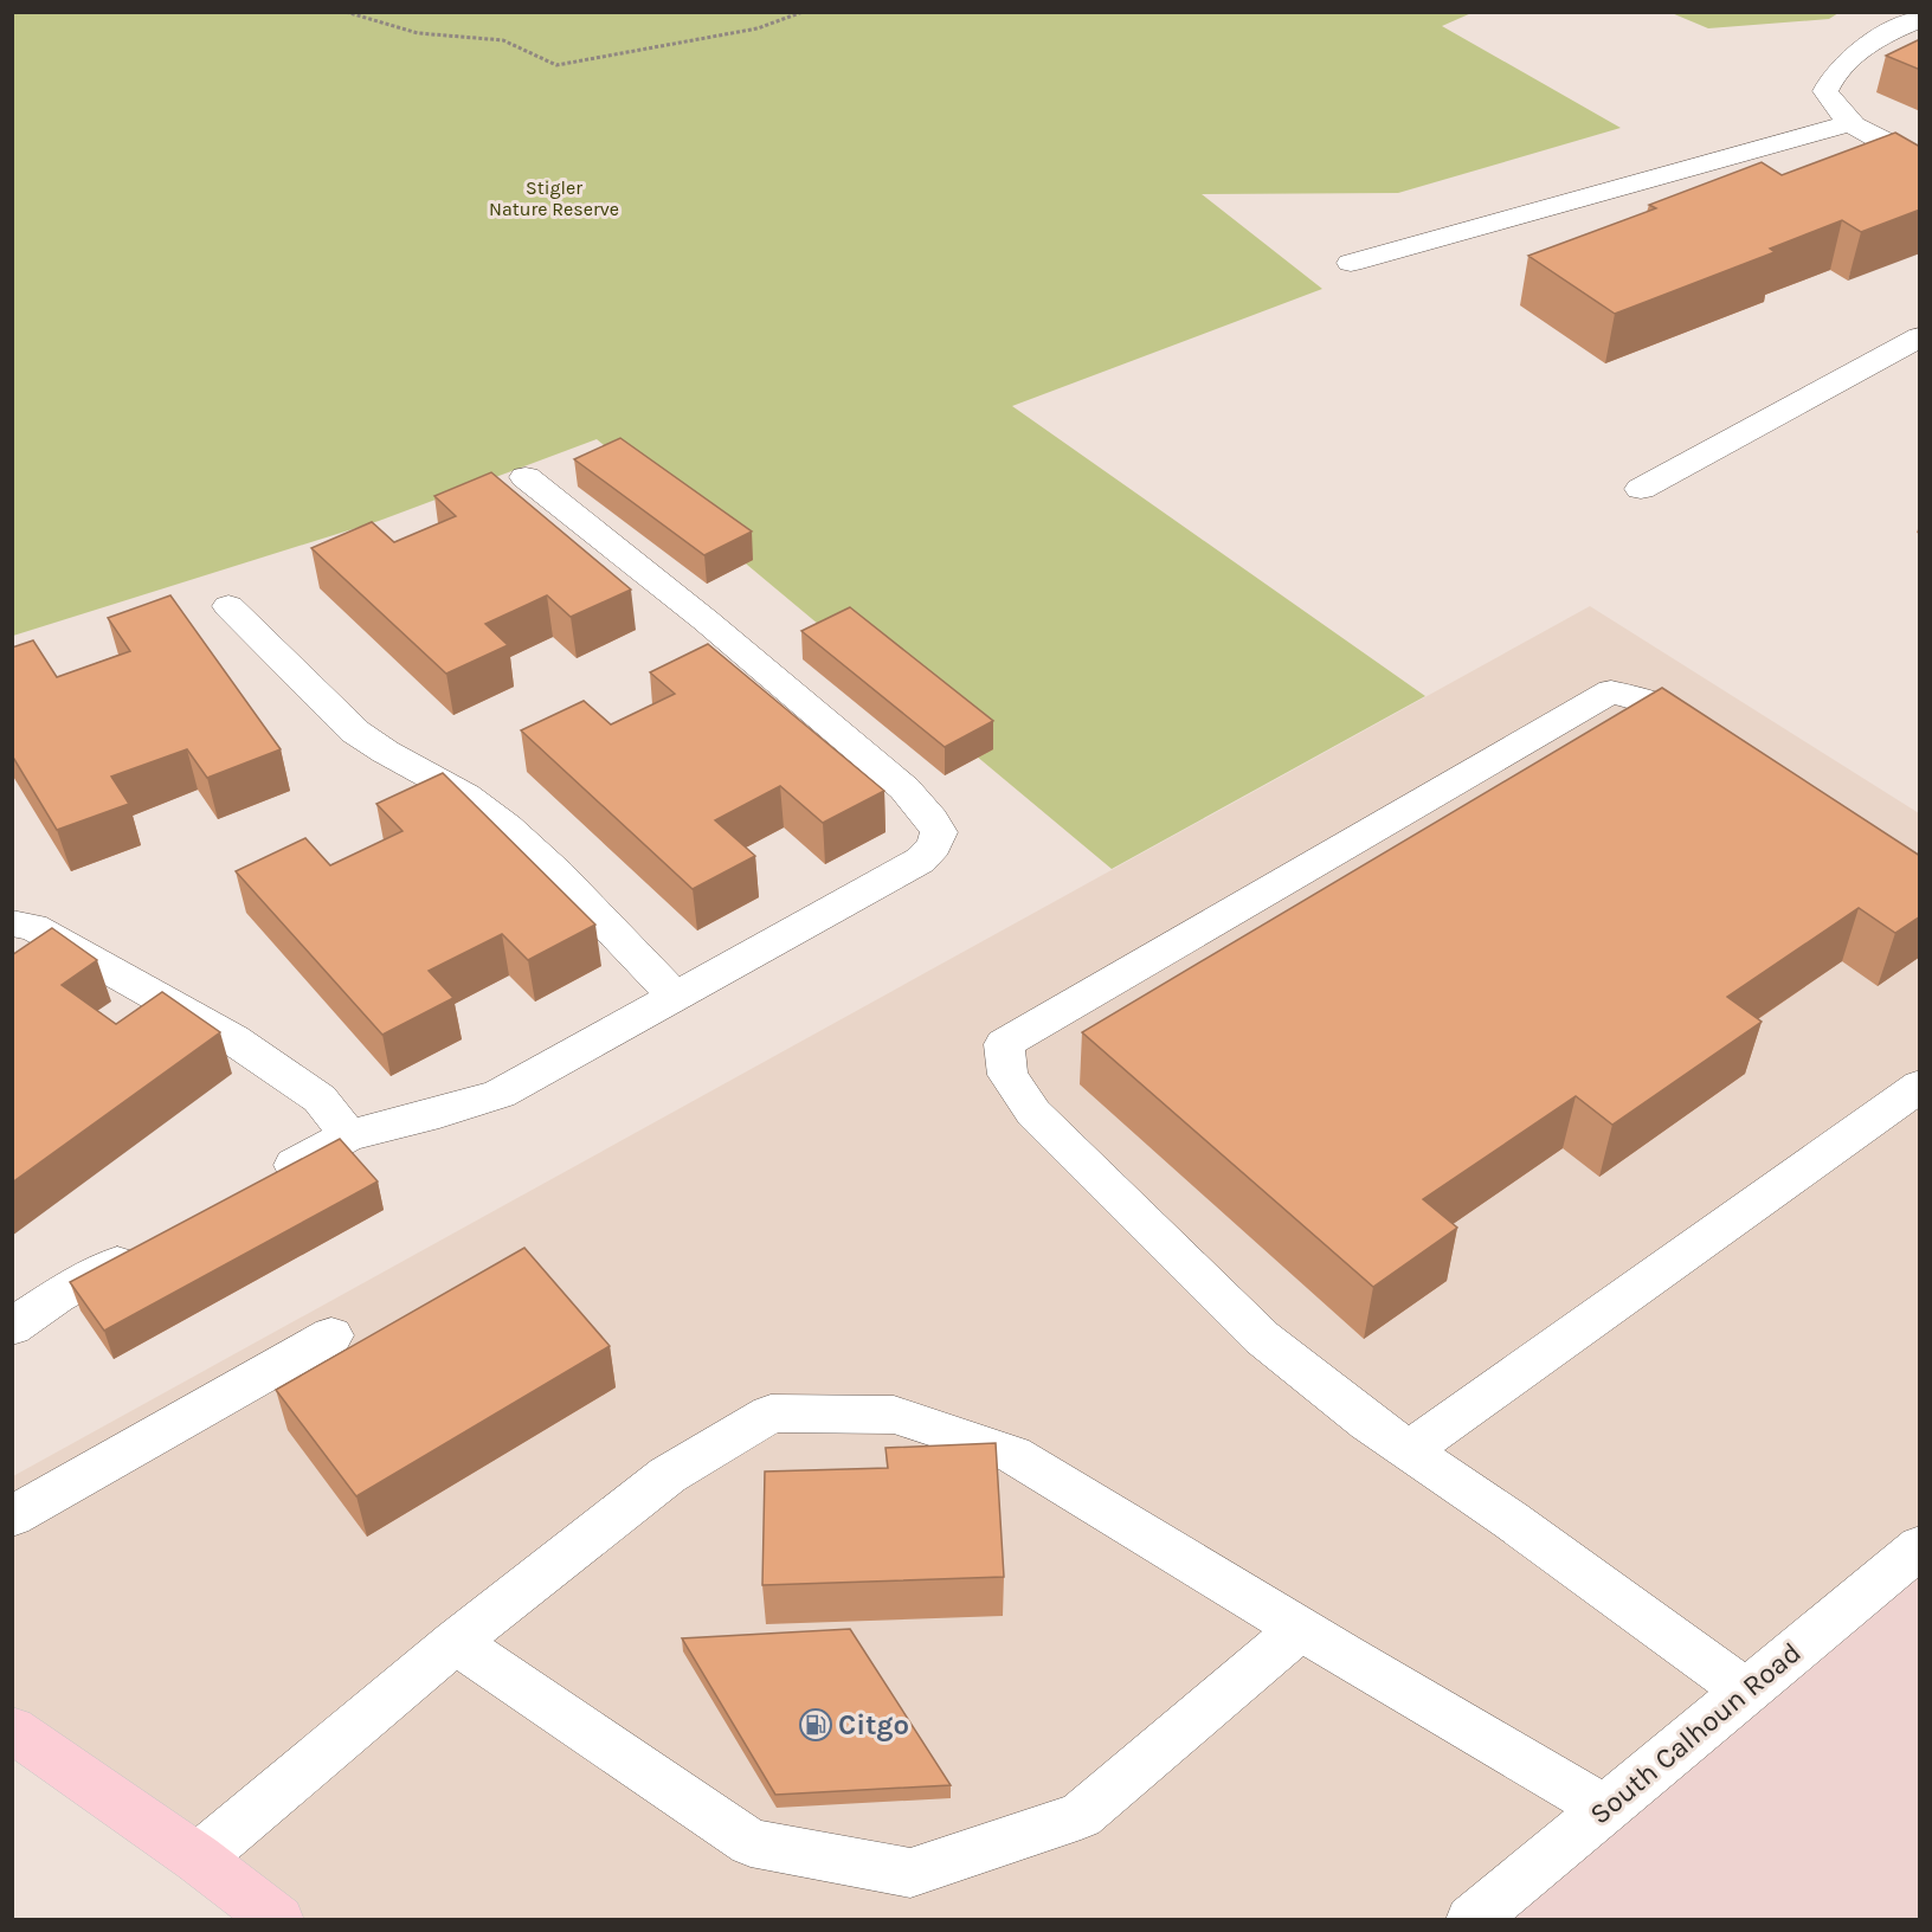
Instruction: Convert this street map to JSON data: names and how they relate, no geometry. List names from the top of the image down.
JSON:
{
  "streets": {
    "street": ["South Calhoun Road"]
  },
  "parks": ["Stigler Nature Reserve"],
  "places": {
    "fuel station": ["Citgo"]
  }
}
